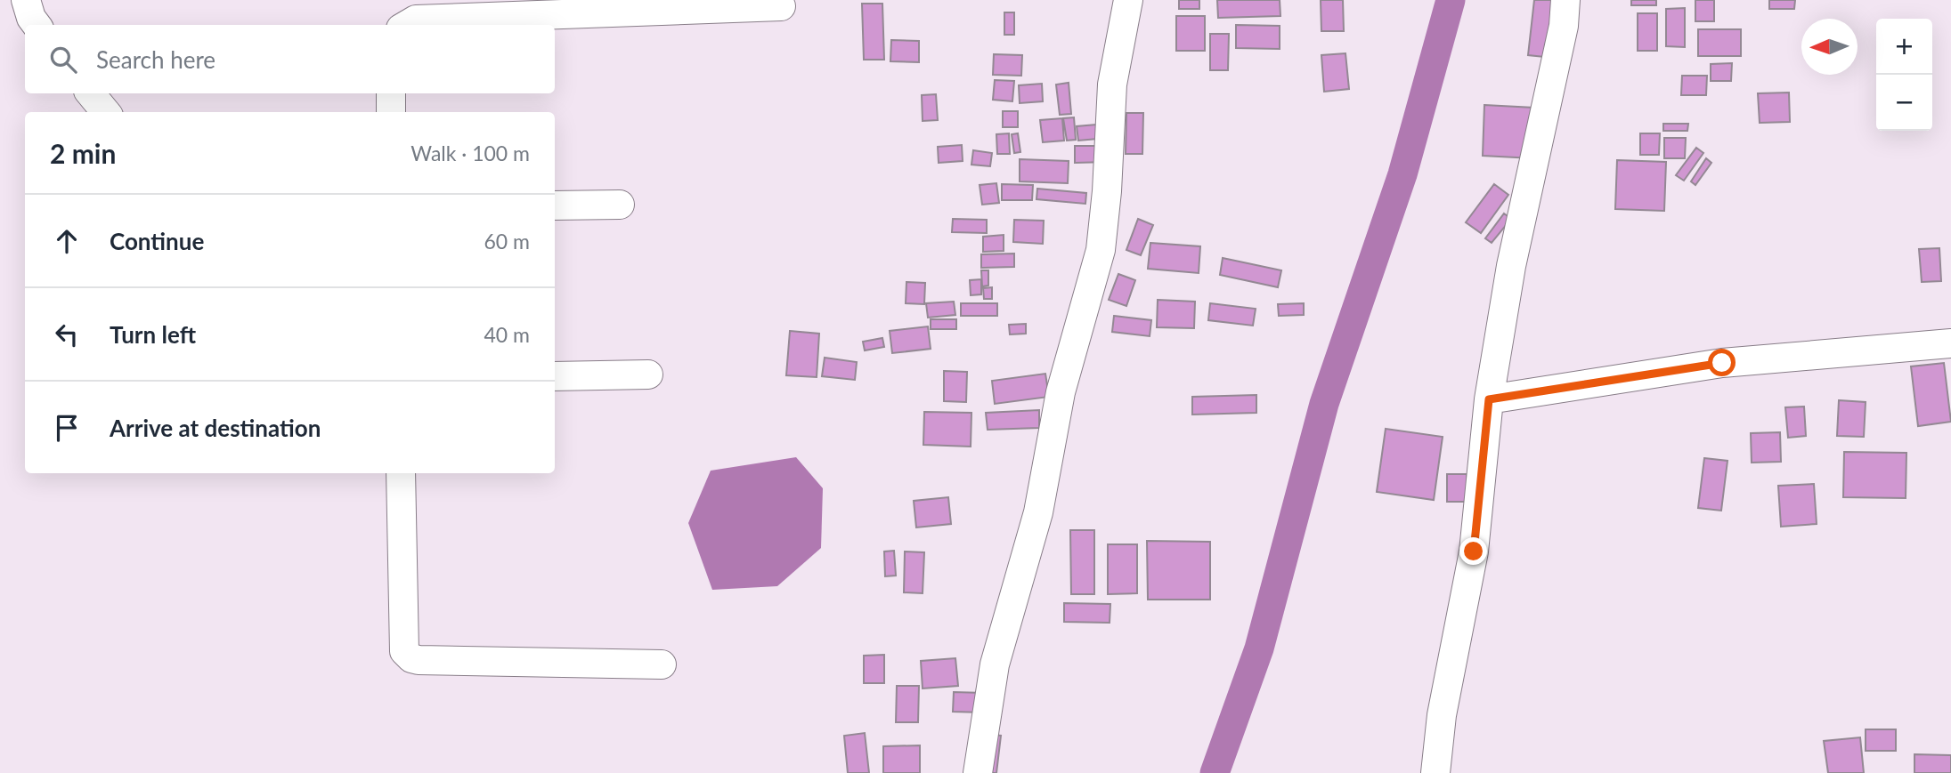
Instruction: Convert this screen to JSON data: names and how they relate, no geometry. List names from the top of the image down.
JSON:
{
  "north": "left",
  "page": {
    "map_buttons": ["+", "−"],
    "search": "Search here",
    "heading": ["2 min", "Walk · 100 m"],
    "list": [
      ["Continue", "60 m"],
      ["Turn left", "40 m"],
      "Arrive at destination"
    ]
  }
}
